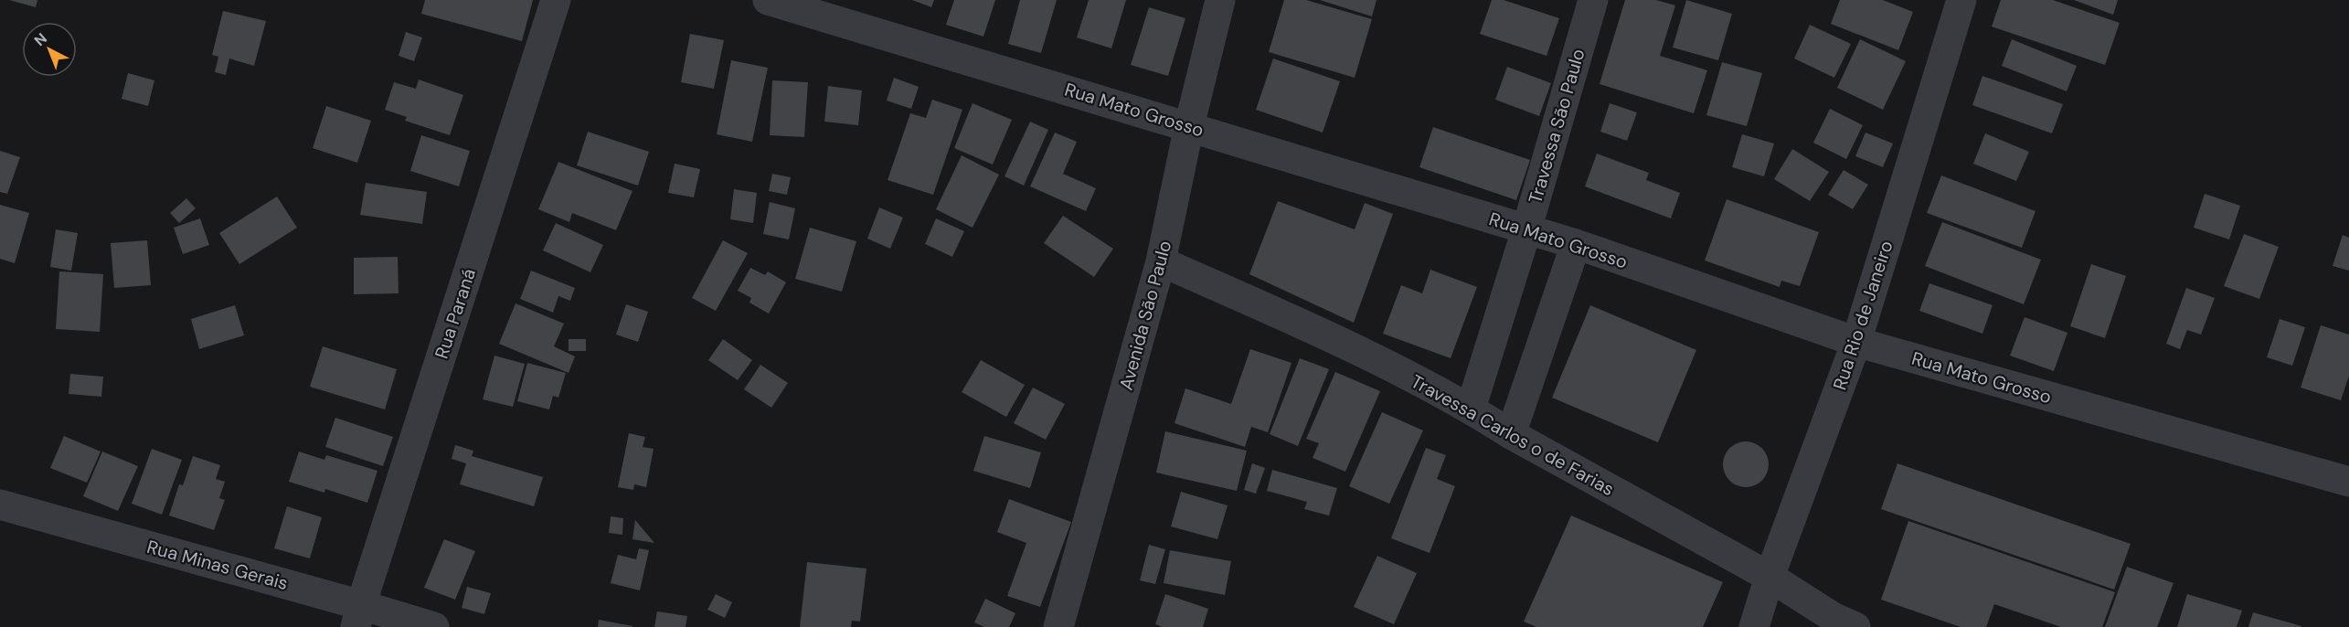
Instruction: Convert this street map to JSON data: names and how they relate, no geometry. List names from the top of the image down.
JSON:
{
  "streets": {
    "street": [
      "Rua Mato Grosso",
      "Travessa São Paulo",
      "Rua Paraná",
      "Avenida São Paulo",
      "Rua Rio de Janeiro",
      "Travessa Carlos o de Farias",
      "Rua Minas Gerais"
    ]
  },
  "crossings": [
    ["Rua Mato Grosso", "Travessa São Paulo"],
    ["Rua Mato Grosso", "Avenida São Paulo"],
    ["Rua Mato Grosso", "Rua Rio de Janeiro"],
    ["Travessa São Paulo", "Travessa Carlos o de Farias"],
    ["Rua Paraná", "Rua Minas Gerais"],
    ["Avenida São Paulo", "Travessa Carlos o de Farias"],
    ["Rua Rio de Janeiro", "Travessa Carlos o de Farias"]
  ],
  "north": "top left"
}
